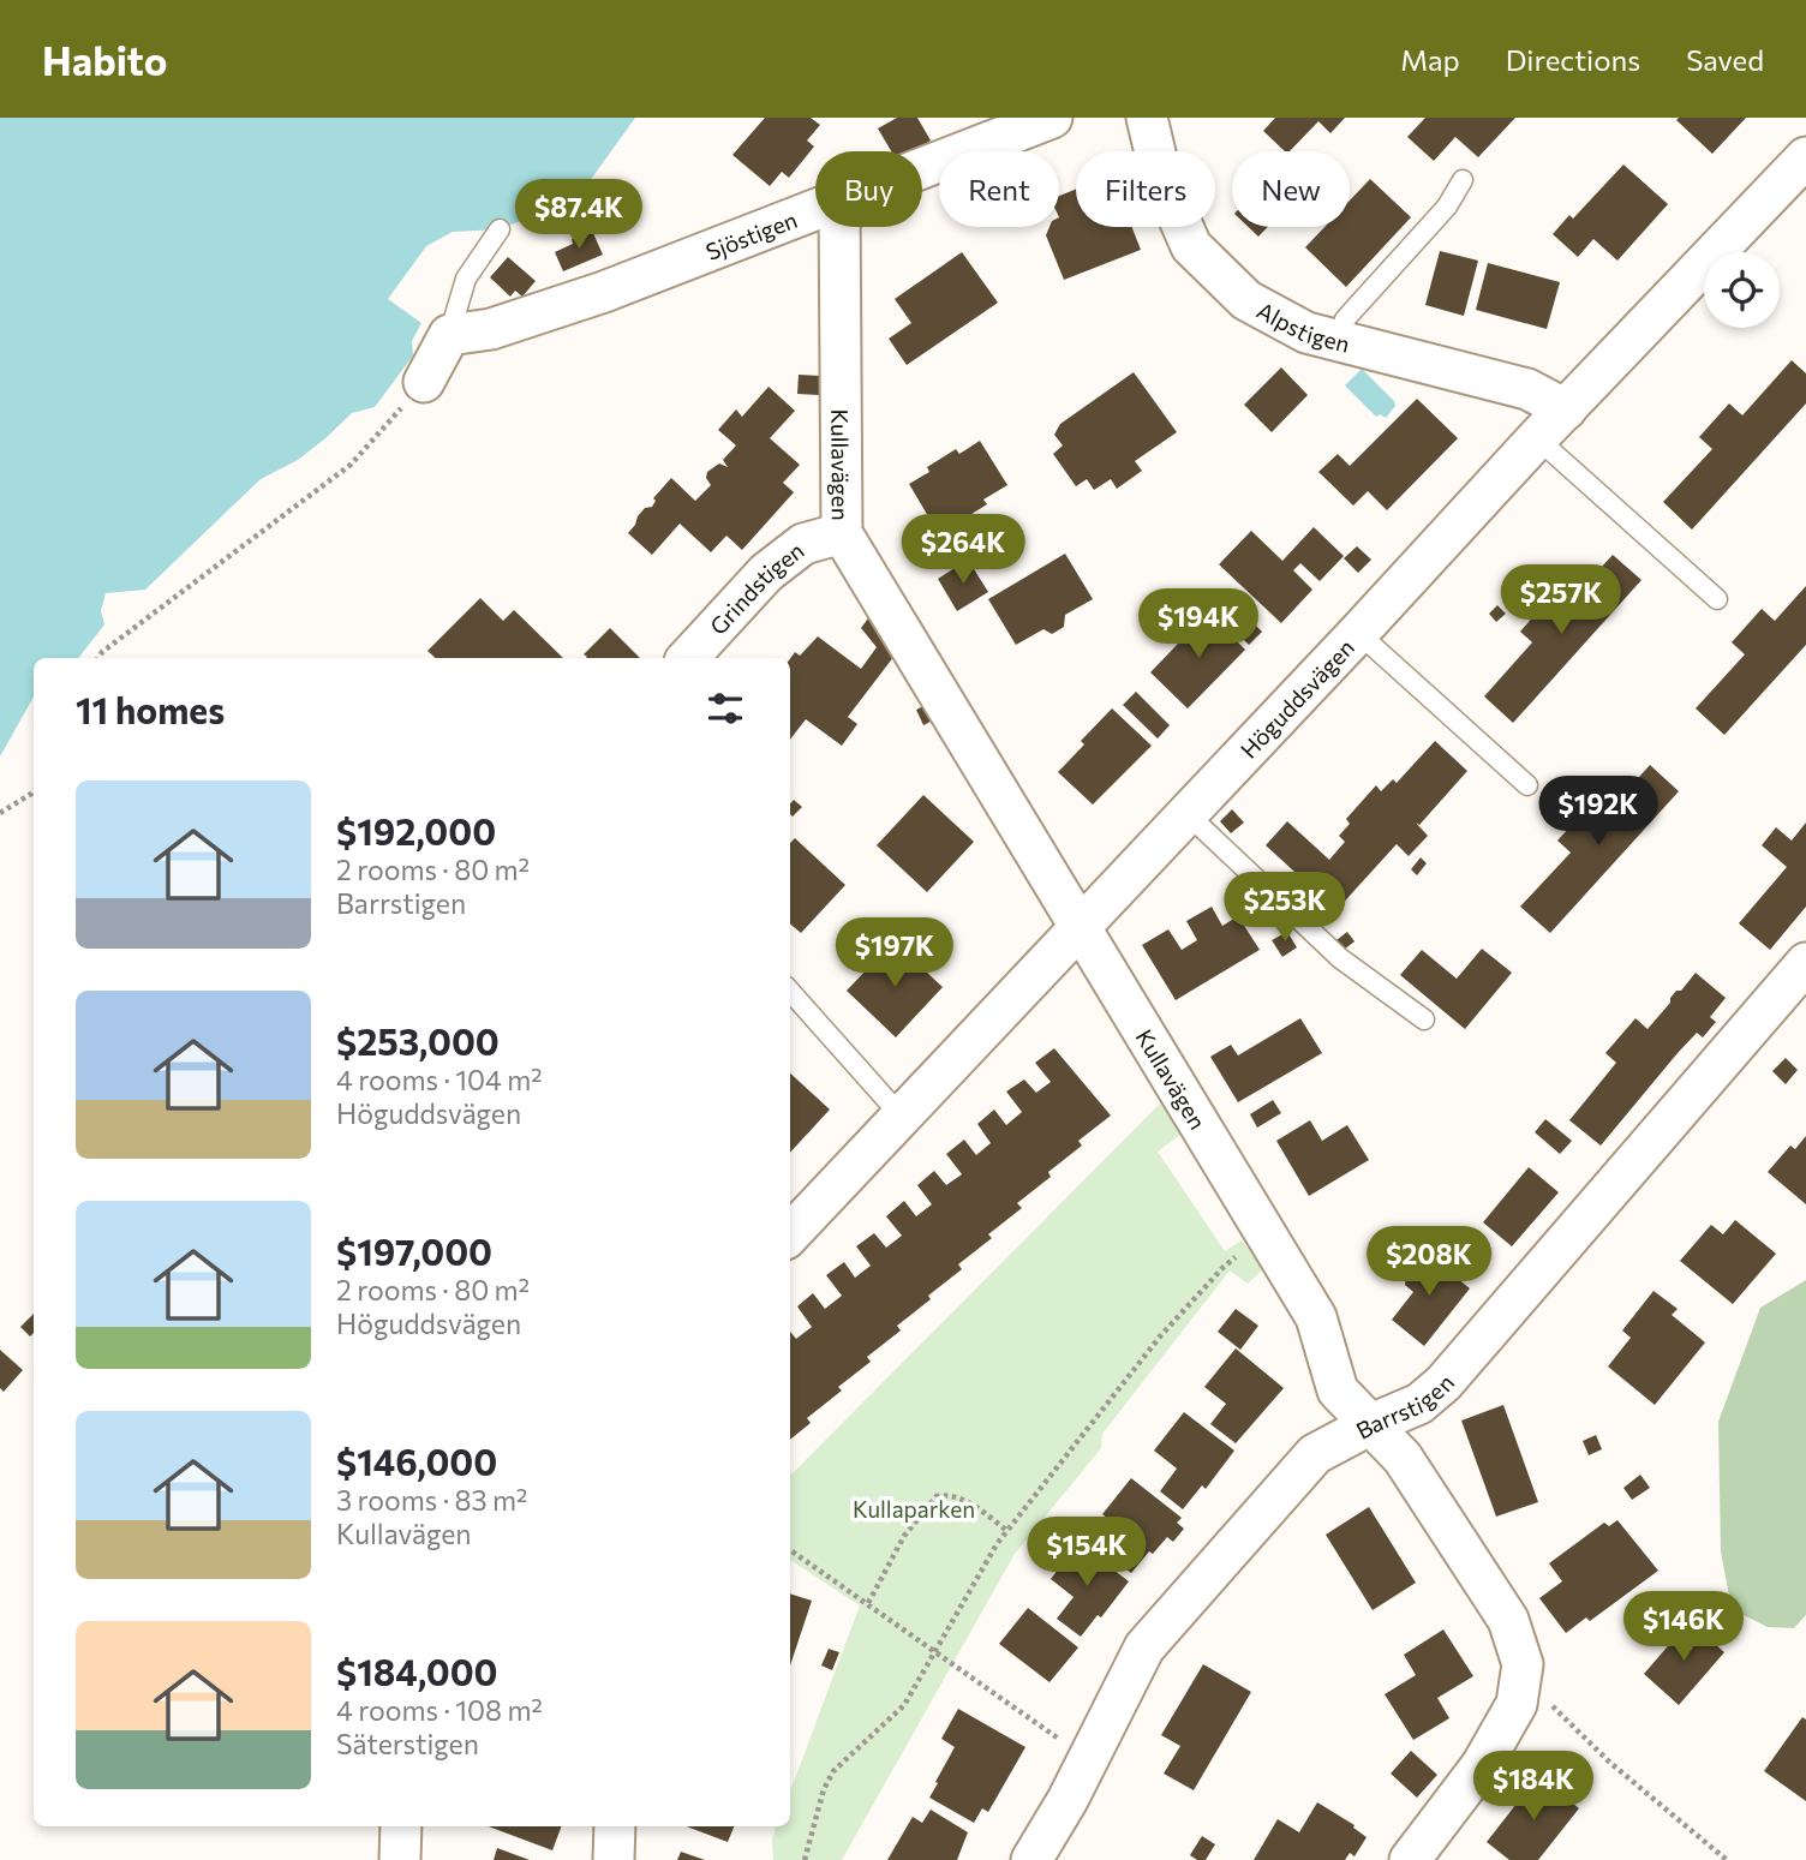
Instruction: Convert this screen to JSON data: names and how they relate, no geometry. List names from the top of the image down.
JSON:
{
  "streets": {
    "street": [
      "Sjöstigen",
      "Alpstigen",
      "Kullavägen",
      "Grindstigen",
      "Höguddsvägen",
      "Barrstigen"
    ]
  },
  "crossings": [
    ["Alpstigen", "Höguddsvägen"],
    ["Kullavägen", "Grindstigen"],
    ["Kullavägen", "Höguddsvägen"],
    ["Kullavägen", "Barrstigen"]
  ],
  "parks": ["Kullaparken"],
  "page": {
    "header": "Habito",
    "nav": ["Map", "Directions", "Saved"],
    "chip": [
      "Buy",
      "Rent",
      "Filters",
      "New"
    ],
    "price": [
      "$87.4K",
      "$264K",
      "$257K",
      "$194K",
      "$192K",
      "$253K",
      "$197K",
      "$208K",
      "$154K",
      "$146K",
      "$184K"
    ],
    "heading": "11 homes",
    "list": [
      {
        "name": "$192,000",
        "note": "2 rooms · 80 m² · Barrstigen"
      },
      {
        "name": "$253,000",
        "note": "4 rooms · 104 m² · Höguddsvägen"
      },
      {
        "name": "$197,000",
        "note": "2 rooms · 80 m² · Höguddsvägen"
      },
      {
        "name": "$146,000",
        "note": "3 rooms · 83 m² · Kullavägen"
      },
      {
        "name": "$184,000",
        "note": "4 rooms · 108 m² · Säterstigen"
      }
    ]
  }
}
